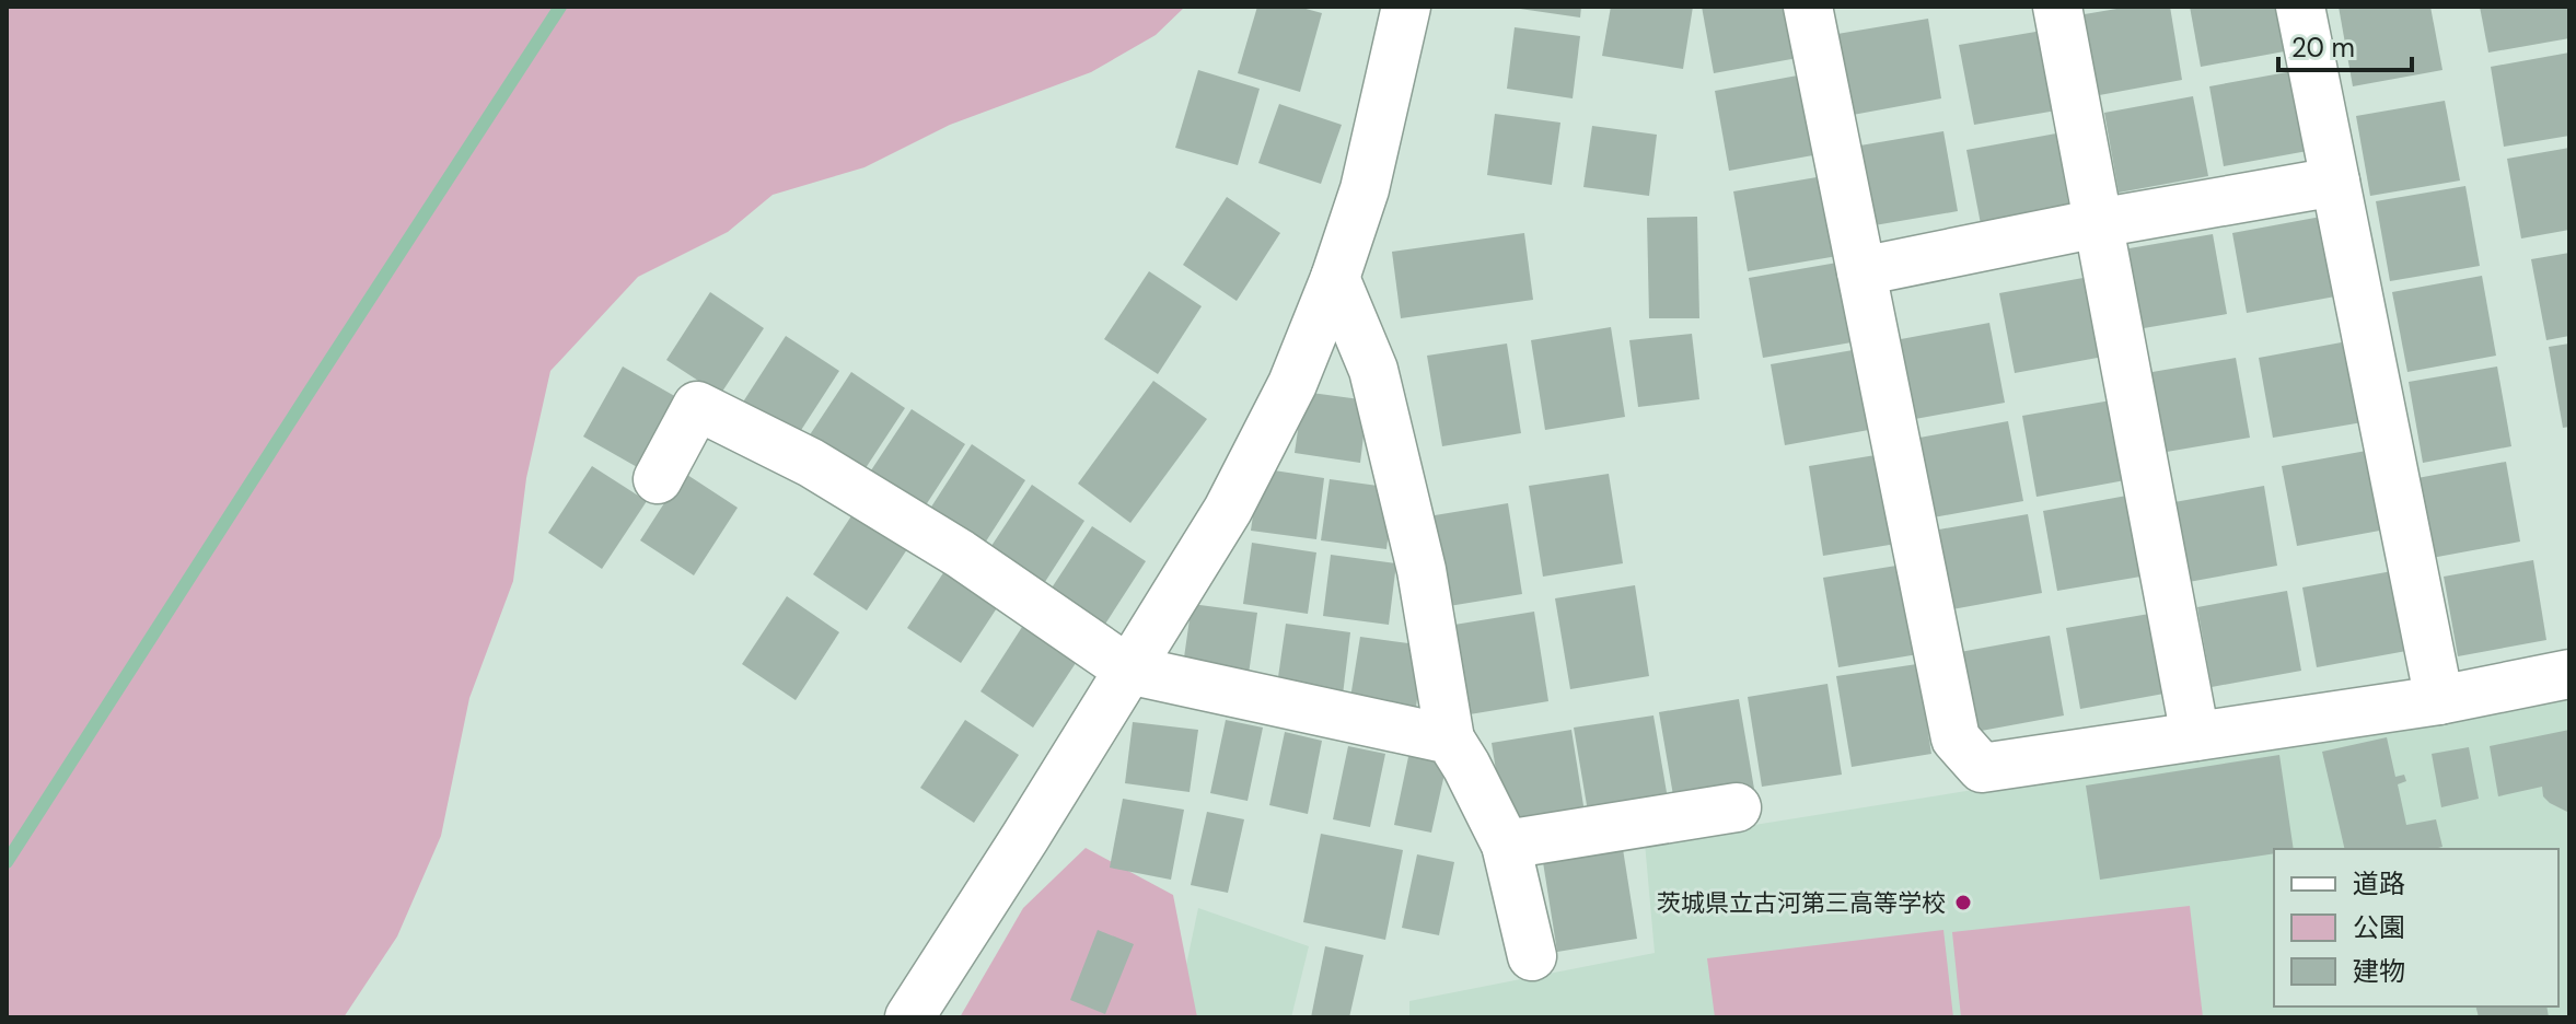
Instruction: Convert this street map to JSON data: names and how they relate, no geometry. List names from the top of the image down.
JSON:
{
  "places": ["茨城県立古河第三高等学校"],
  "legend": ["道路", "公園", "建物"],
  "scale_bar": "20 m"
}
